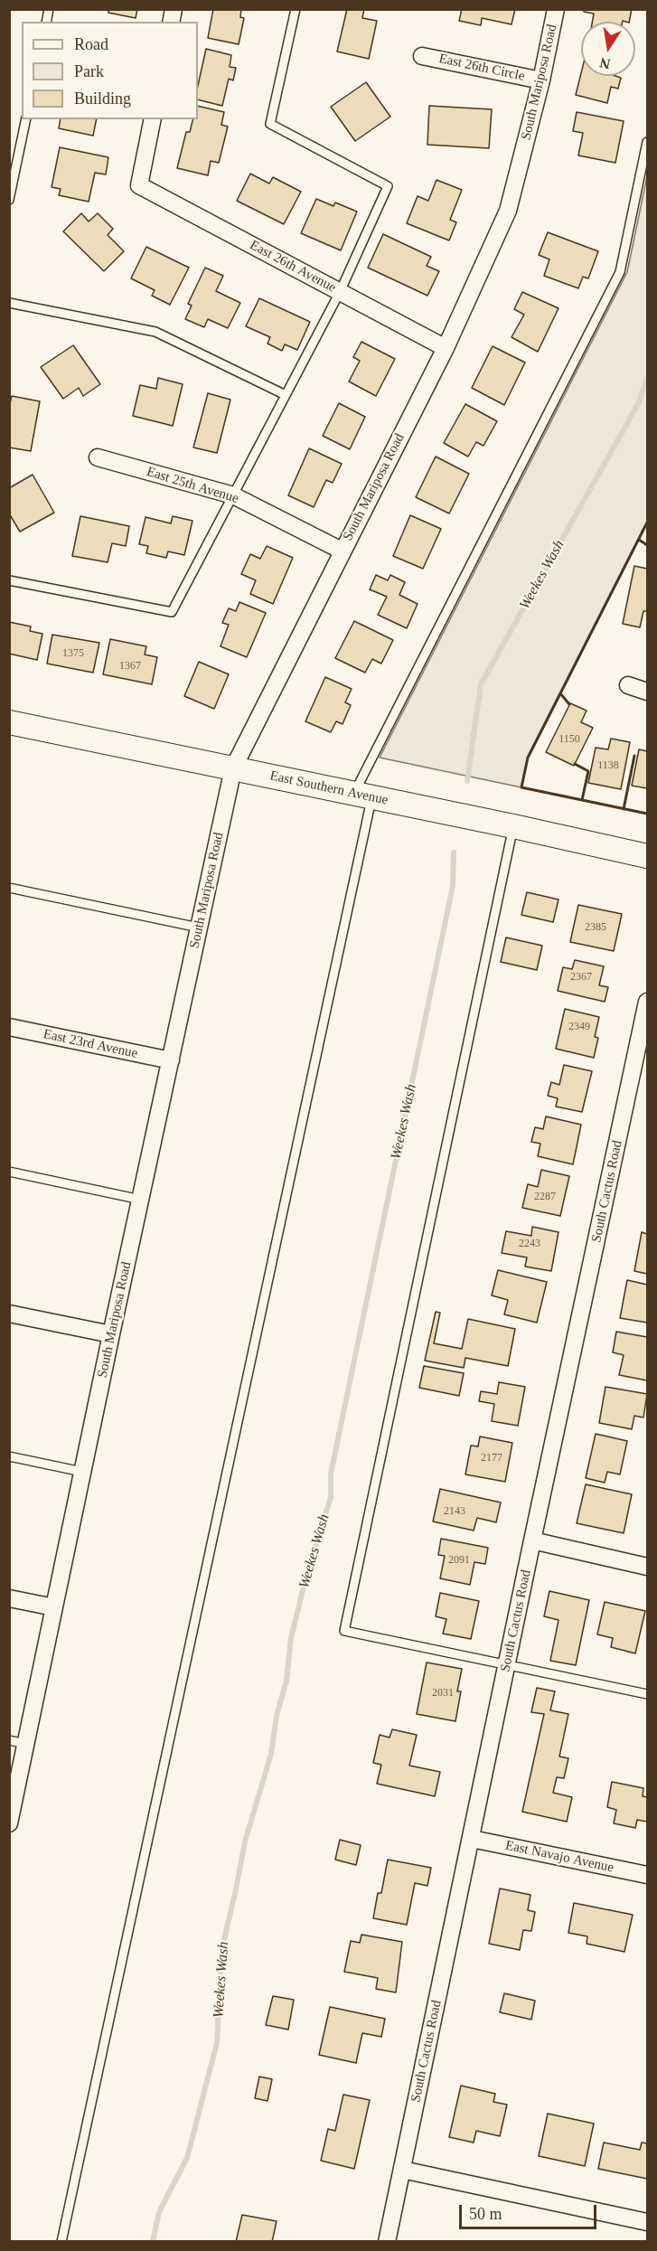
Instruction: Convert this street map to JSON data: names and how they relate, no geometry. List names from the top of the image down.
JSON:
{
  "streets": {
    "main road": ["East Southern Avenue"],
    "street": [
      "East 26th Circle",
      "South Mariposa Road",
      "East 26th Avenue",
      "East 25th Avenue",
      "East 23rd Avenue",
      "South Cactus Road",
      "East Navajo Avenue"
    ]
  },
  "crossings": [
    ["East 26th Circle", "South Mariposa Road"],
    ["South Mariposa Road", "East 26th Avenue"],
    ["South Mariposa Road", "East 25th Avenue"],
    ["South Mariposa Road", "East Southern Avenue"],
    ["South Mariposa Road", "East 23rd Avenue"],
    ["South Cactus Road", "East Navajo Avenue"]
  ],
  "water": ["Weekes Wash"],
  "house_numbers": [
    "1375",
    "1367",
    "1150",
    "1138",
    "2385",
    "2367",
    "2349",
    "2287",
    "2243",
    "2177",
    "2143",
    "2091",
    "2031"
  ],
  "legend": ["Road", "Park", "Building"],
  "scale_bar": "50 m",
  "north": "bottom"
}
